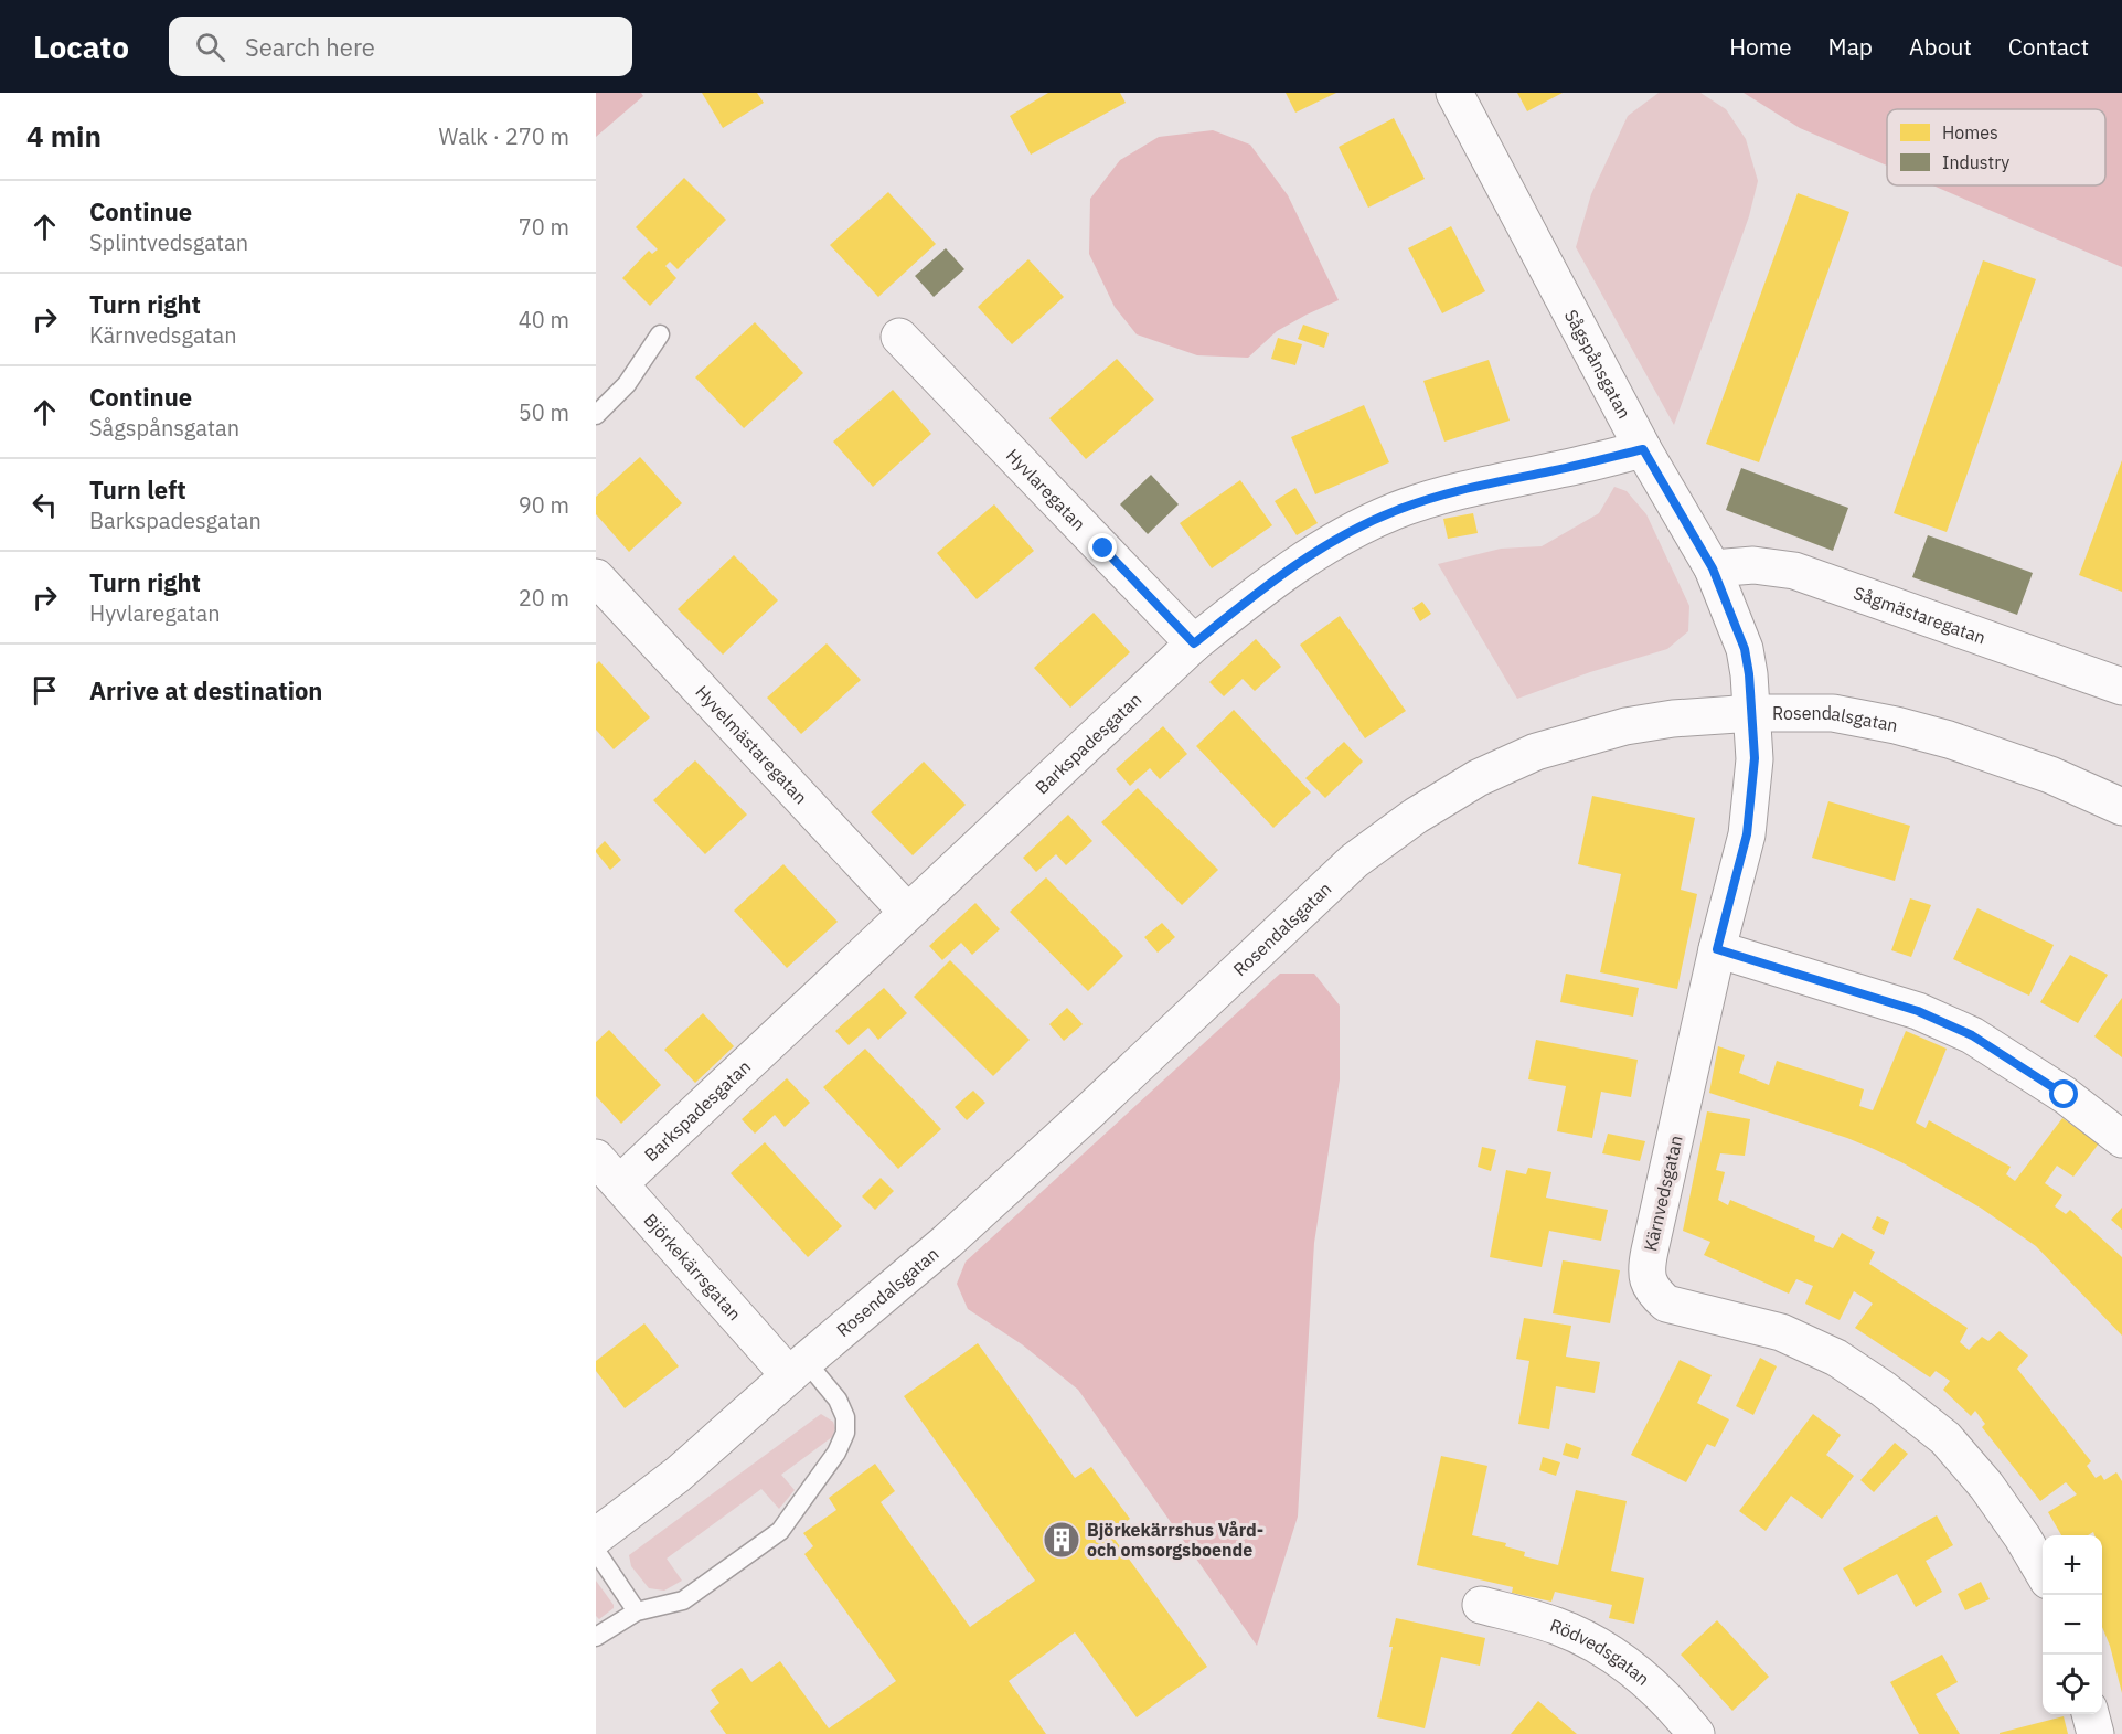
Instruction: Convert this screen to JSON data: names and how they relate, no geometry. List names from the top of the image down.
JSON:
{
  "streets": {
    "street": [
      "Sågspånsgatan",
      "Hyvlaregatan",
      "Sågmästaregatan",
      "Rosendalsgatan",
      "Barkspadesgatan",
      "Hyvelmästaregatan",
      "Kärnvedsgatan",
      "Björkekärrsgatan",
      "Rödvedsgatan"
    ]
  },
  "crossings": [
    ["Sågspånsgatan", "Sågmästaregatan"],
    ["Sågspånsgatan", "Rosendalsgatan"],
    ["Sågspånsgatan", "Barkspadesgatan"],
    ["Sågspånsgatan", "Kärnvedsgatan"],
    ["Hyvlaregatan", "Barkspadesgatan"],
    ["Rosendalsgatan", "Kärnvedsgatan"],
    ["Rosendalsgatan", "Björkekärrsgatan"],
    ["Barkspadesgatan", "Hyvelmästaregatan"],
    ["Barkspadesgatan", "Björkekärrsgatan"]
  ],
  "places": {
    "building": ["Björkekärrshus Vård- och omsorgsboende"]
  },
  "legend": ["Homes", "Industry"],
  "page": {
    "header": "Locato",
    "search": "Search here",
    "nav": [
      "Home",
      "Map",
      "About",
      "Contact"
    ],
    "heading": ["4 min", "Walk · 270 m"],
    "list": [
      ["Continue", "Splintvedsgatan", "70 m"],
      ["Turn right", "Kärnvedsgatan", "40 m"],
      ["Continue", "Sågspånsgatan", "50 m"],
      ["Turn left", "Barkspadesgatan", "90 m"],
      ["Turn right", "Hyvlaregatan", "20 m"],
      "Arrive at destination"
    ],
    "map_buttons": ["+", "−"]
  }
}
